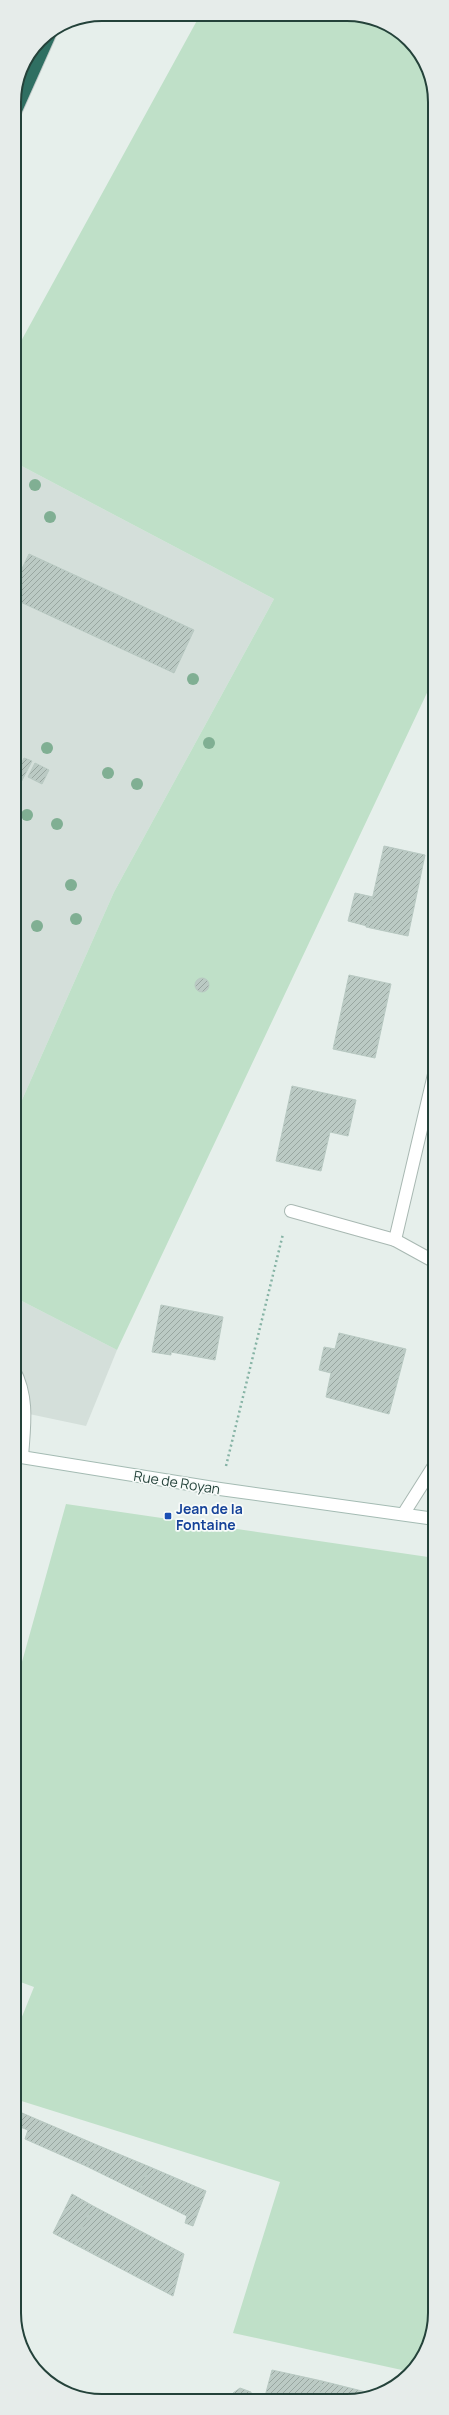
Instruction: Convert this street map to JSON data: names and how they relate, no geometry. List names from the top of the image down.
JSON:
{
  "streets": {
    "main road": ["Rue de Royan"]
  },
  "places": {
    "transit": ["Jean de la Fontaine"]
  }
}
